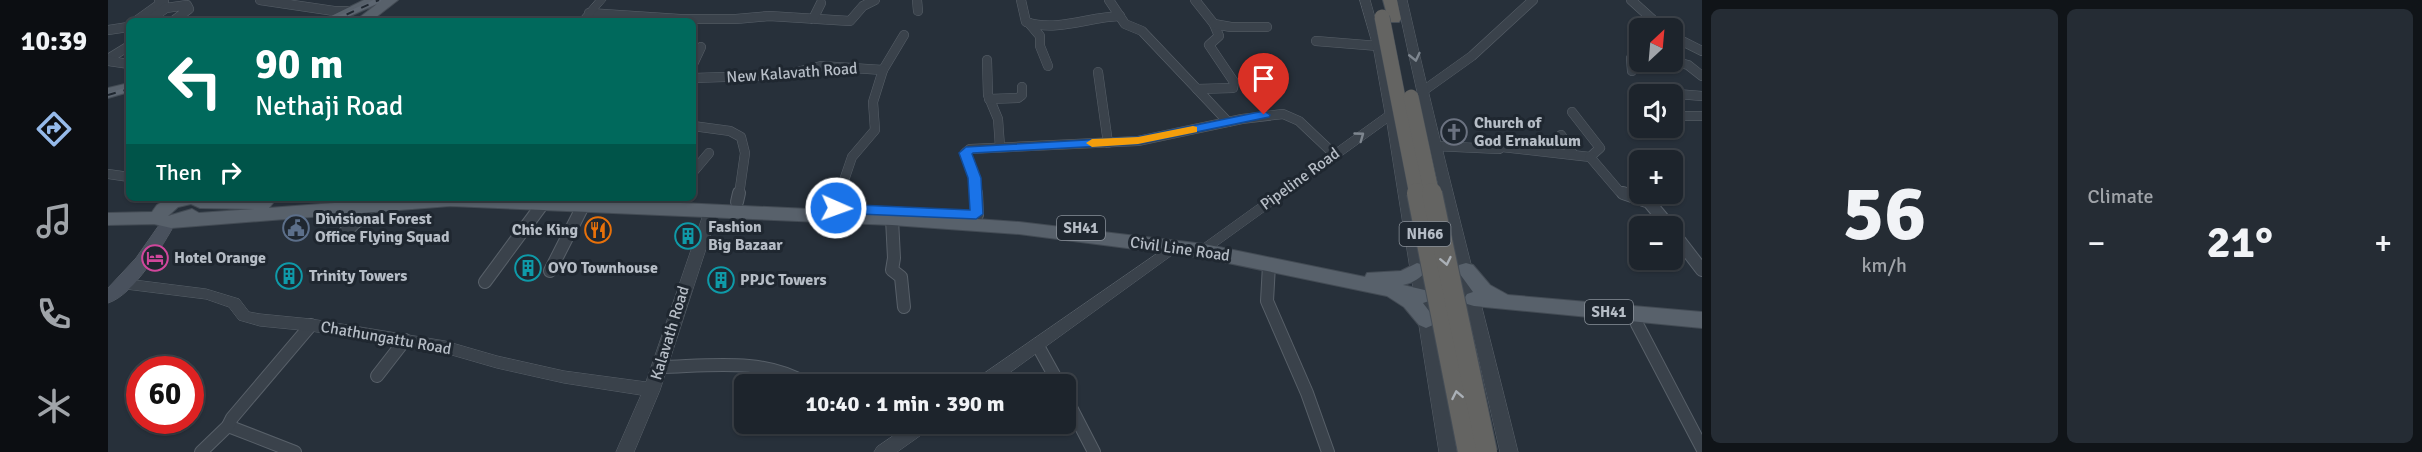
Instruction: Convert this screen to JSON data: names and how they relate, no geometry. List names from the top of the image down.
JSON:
{
  "streets": {
    "highway": ["NH66"],
    "main road": ["SH41", "Civil Line Road"],
    "street": [
      "New Kalavath Road",
      "Pipeline Road",
      "Kalavath Road",
      "Chathungattu Road"
    ]
  },
  "crossings": [
    ["New Kalavath Road", "Civil Line Road"],
    ["Pipeline Road", "Civil Line Road"],
    ["Civil Line Road", "Kalavath Road"],
    ["Kalavath Road", "Chathungattu Road"]
  ],
  "places": {
    "church": ["Church of God Ernakulum"],
    "public building": ["Divisional Forest Office Flying Squad"],
    "restaurant": ["Chic King"],
    "building": [
      "Fashion Big Bazaar",
      "OYO Townhouse",
      "Trinity Towers",
      "PPJC Towers"
    ],
    "hotel": ["Hotel Orange"]
  },
  "north": "top right",
  "page": {
    "tabs": "10:39",
    "tile": [
      ["56", "km/h"],
      "Climate"
    ],
    "map_buttons": ["+", "−"],
    "turn": ["90 m", "Nethaji Road"],
    "then": "Then",
    "heat": ["−", "21°", "+"],
    "limit": "60",
    "trip": "10:40 · 1 min · 390 m"
  }
}
